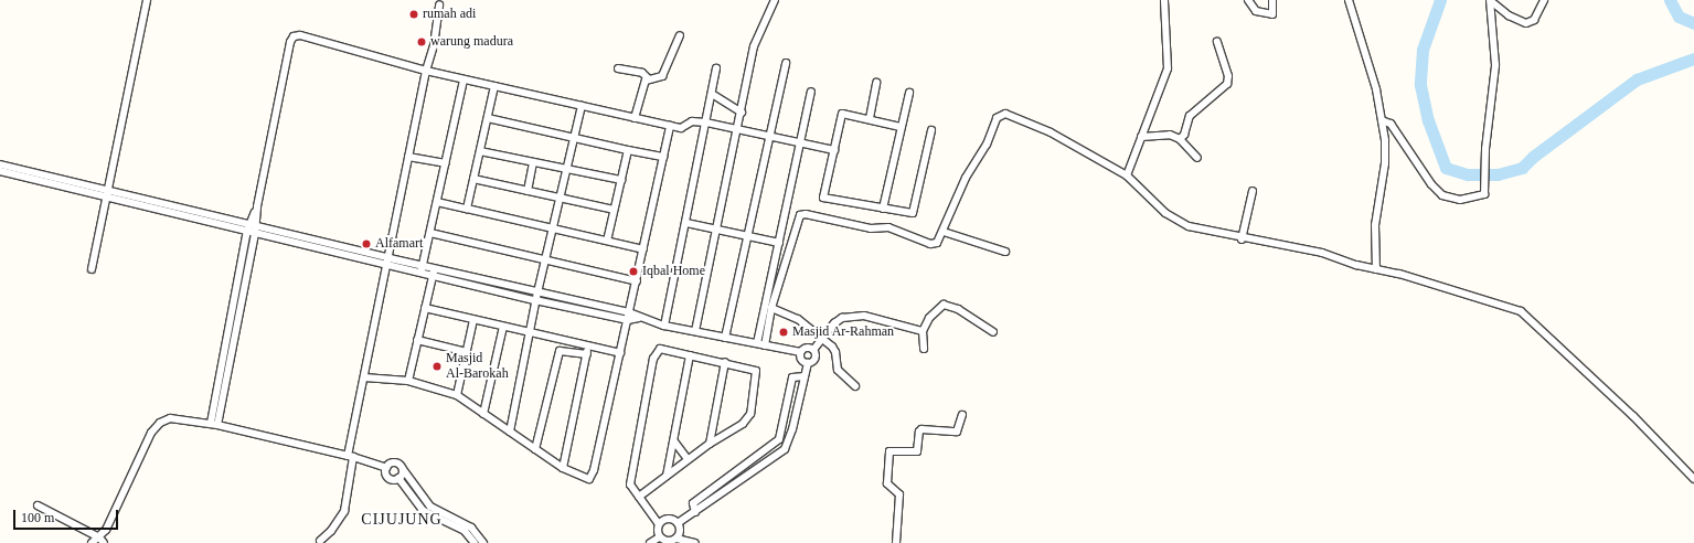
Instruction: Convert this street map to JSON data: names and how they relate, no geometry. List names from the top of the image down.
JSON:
{
  "districts": ["CIJUJUNG"],
  "places": [
    "rumah adi",
    "warung madura",
    "Alfamart",
    "Iqbal Home",
    "Masjid Ar-Rahman",
    "Masjid Al-Barokah"
  ],
  "scale_bar": "100 m"
}
